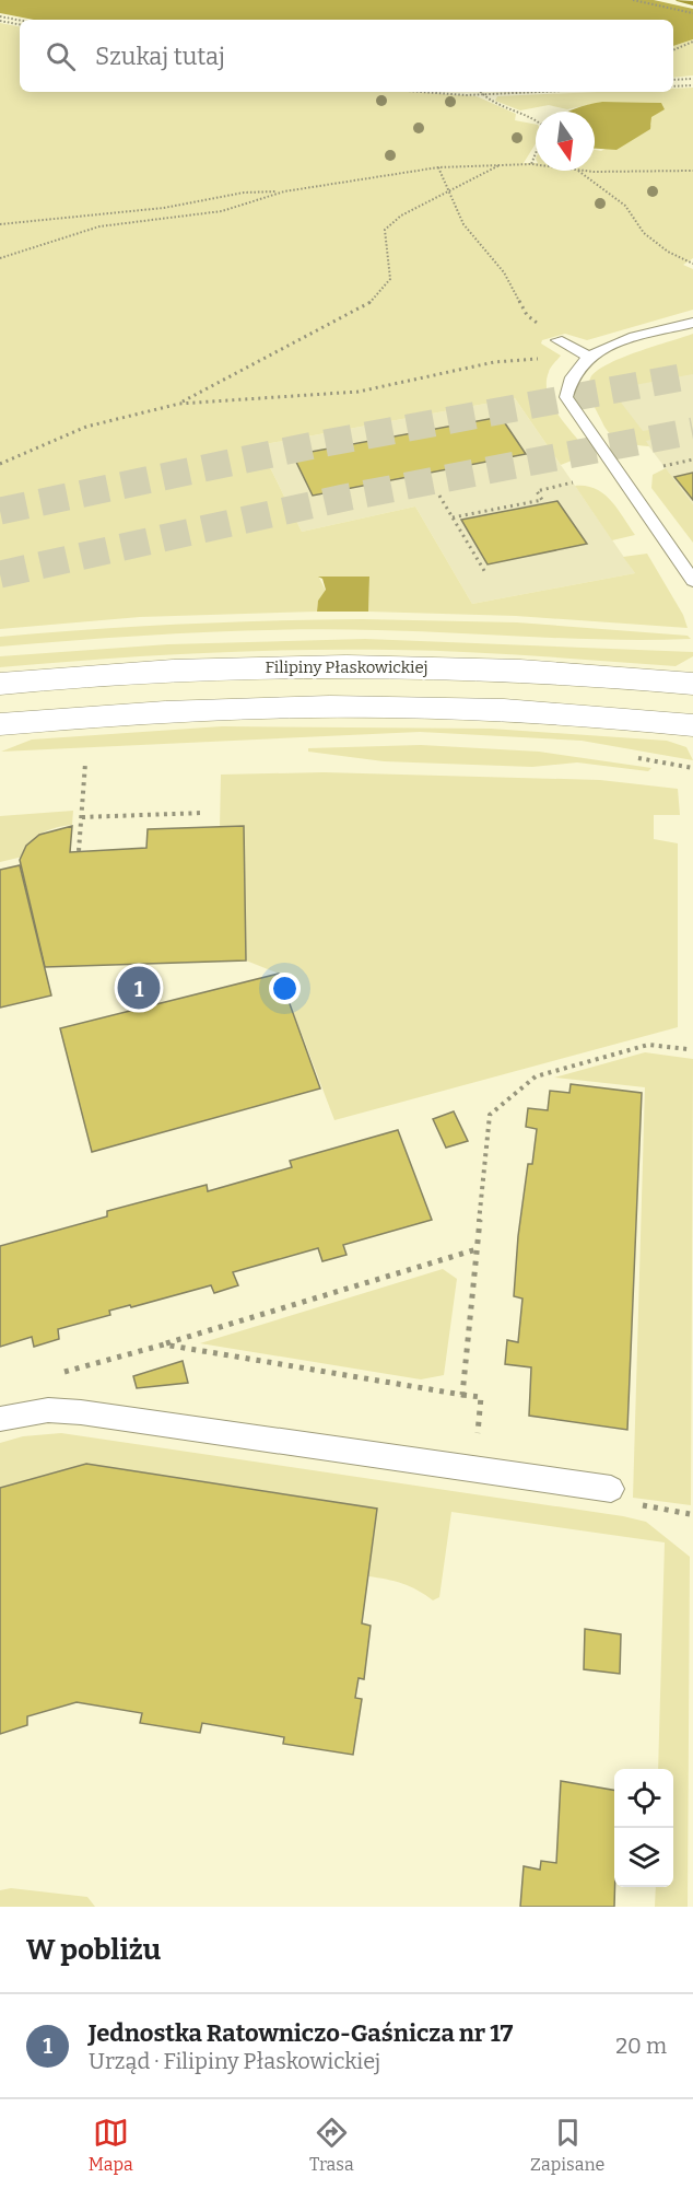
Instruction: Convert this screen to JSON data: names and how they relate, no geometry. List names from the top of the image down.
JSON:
{
  "streets": {
    "main road": ["Filipiny Płaskowickiej"]
  },
  "north": "bottom",
  "page": {
    "search": "Szukaj tutaj",
    "pins": "1",
    "heading": "W pobliżu",
    "list": [
      {
        "mark": "1",
        "name": "Jednostka Ratowniczo-Gaśnicza nr 17",
        "note": "Urząd · Filipiny Płaskowickiej",
        "value": "20 m"
      }
    ],
    "nav": ["Mapa", "Trasa", "Zapisane"]
  }
}
